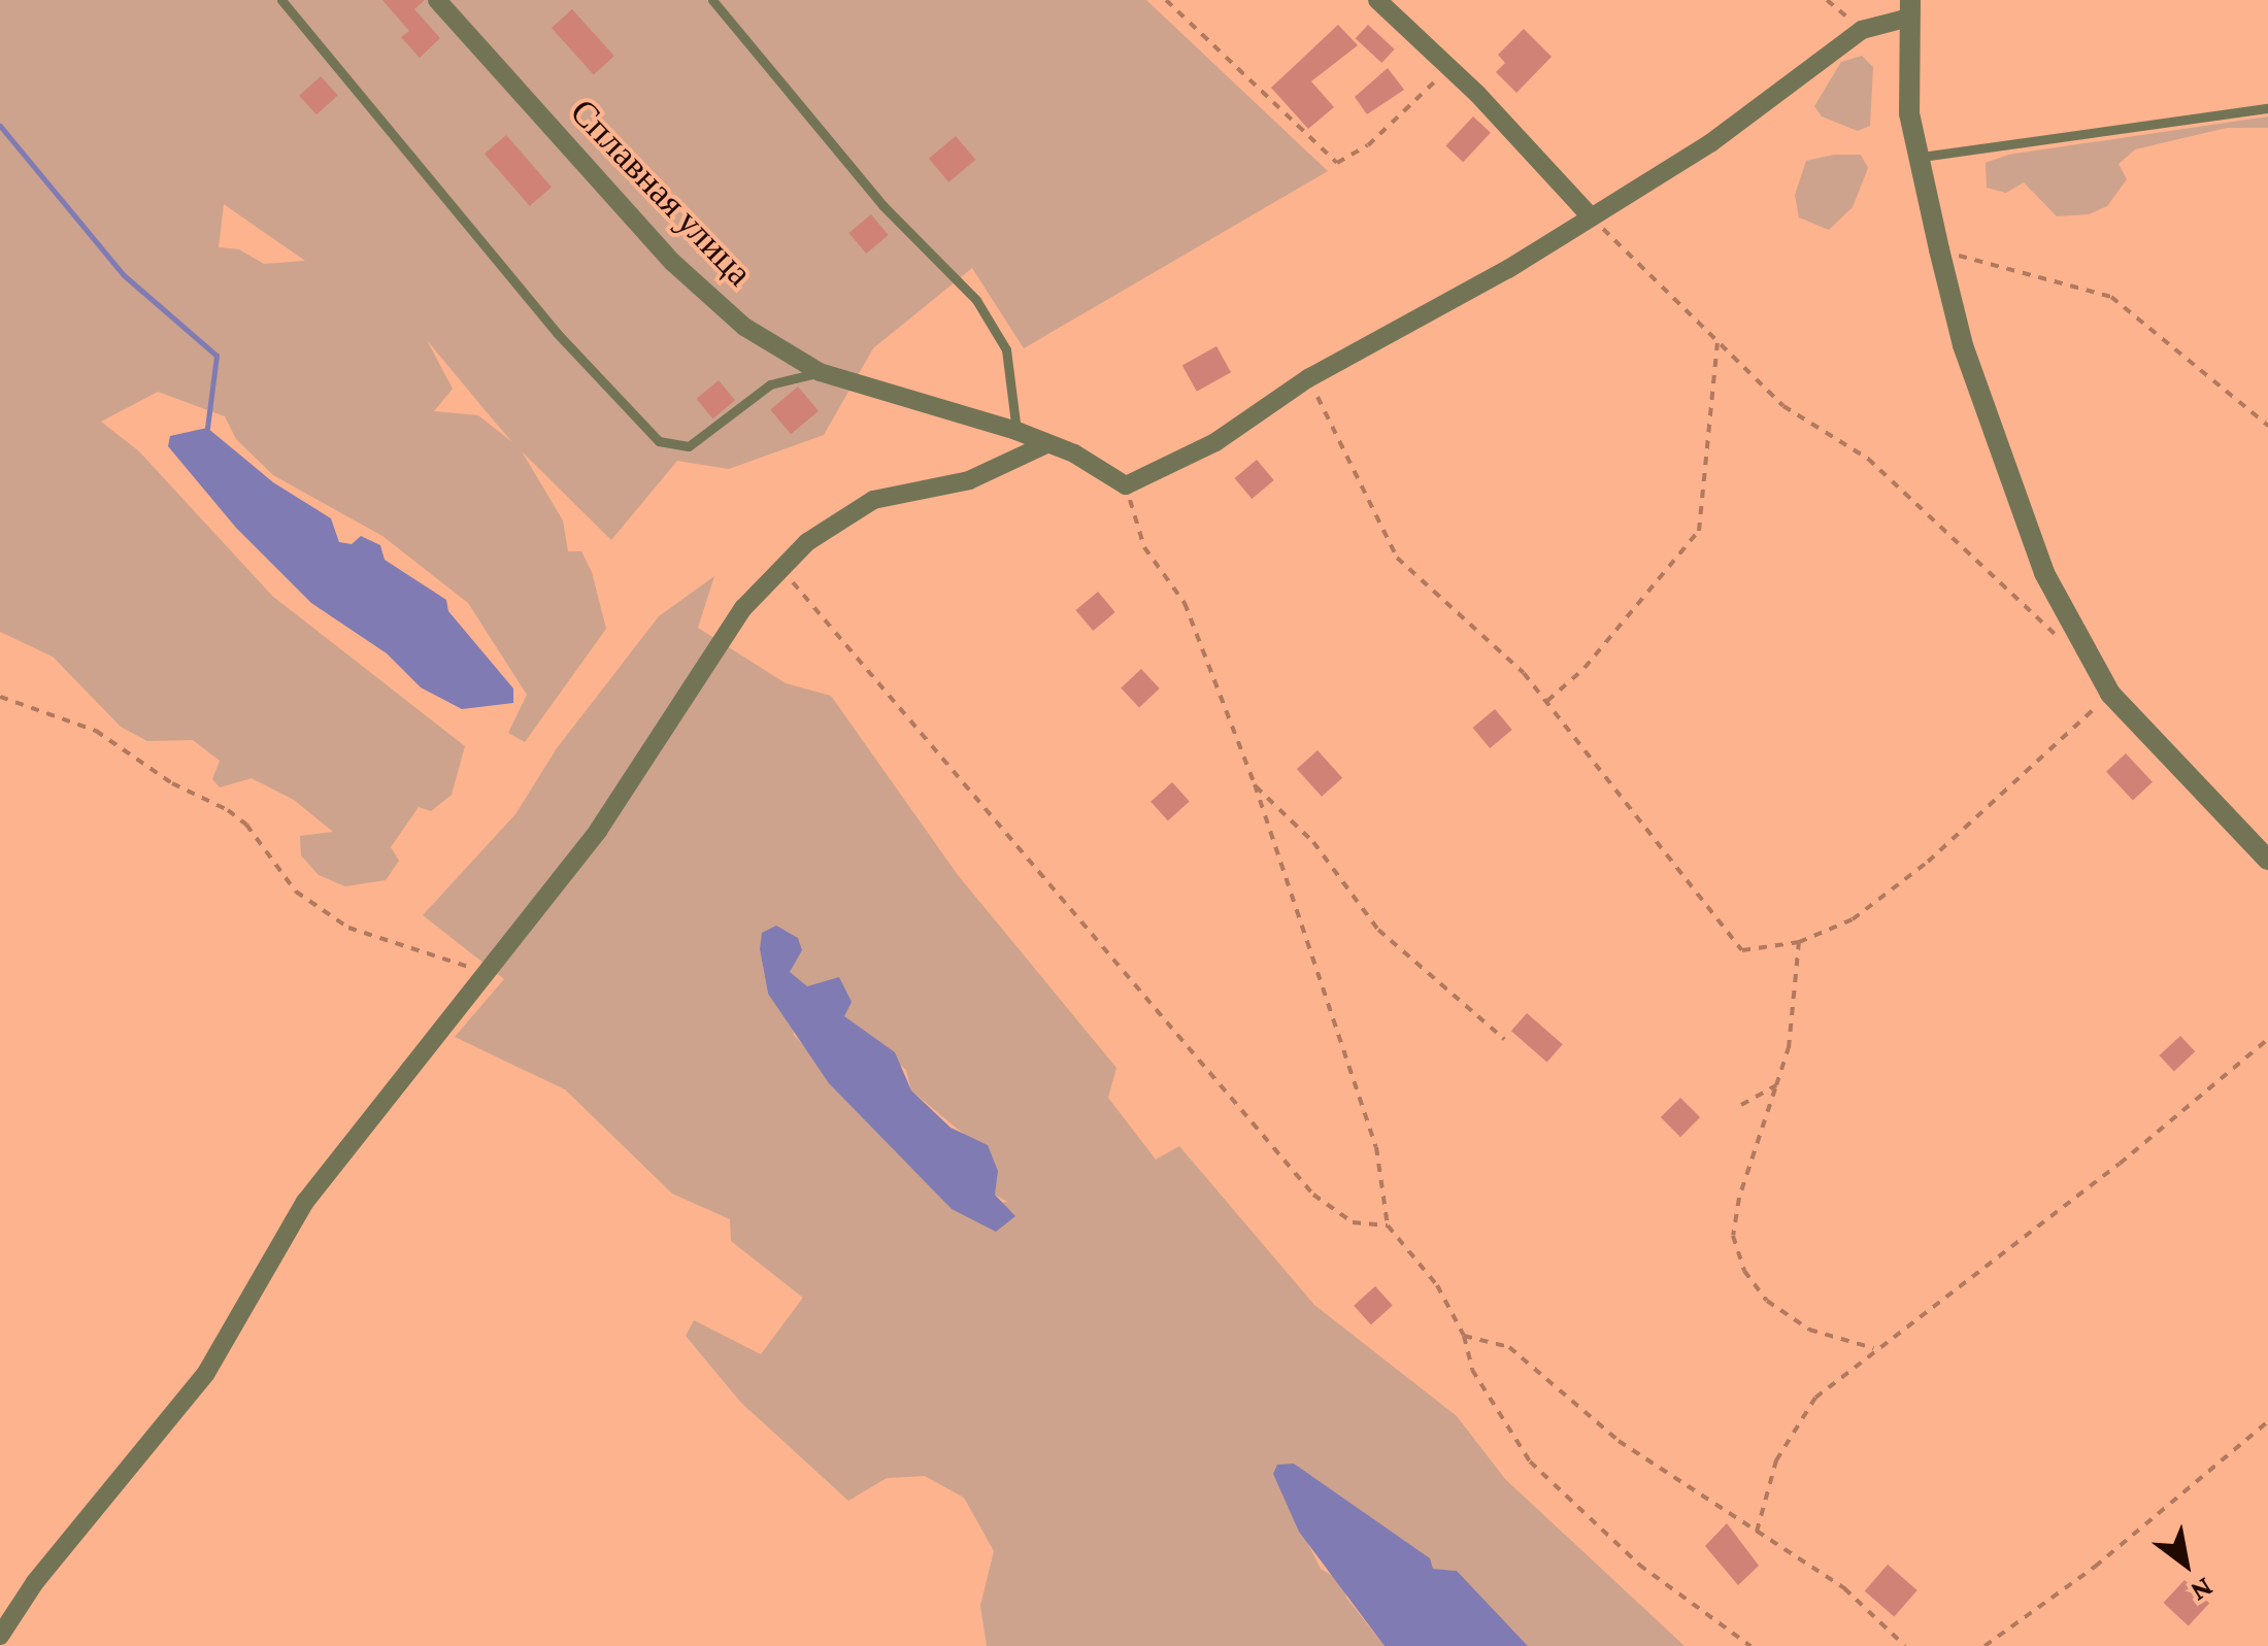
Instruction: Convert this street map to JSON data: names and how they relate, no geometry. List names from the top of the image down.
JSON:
{
  "streets": {
    "street": ["Сплавная улица"]
  },
  "north": "bottom right"
}
